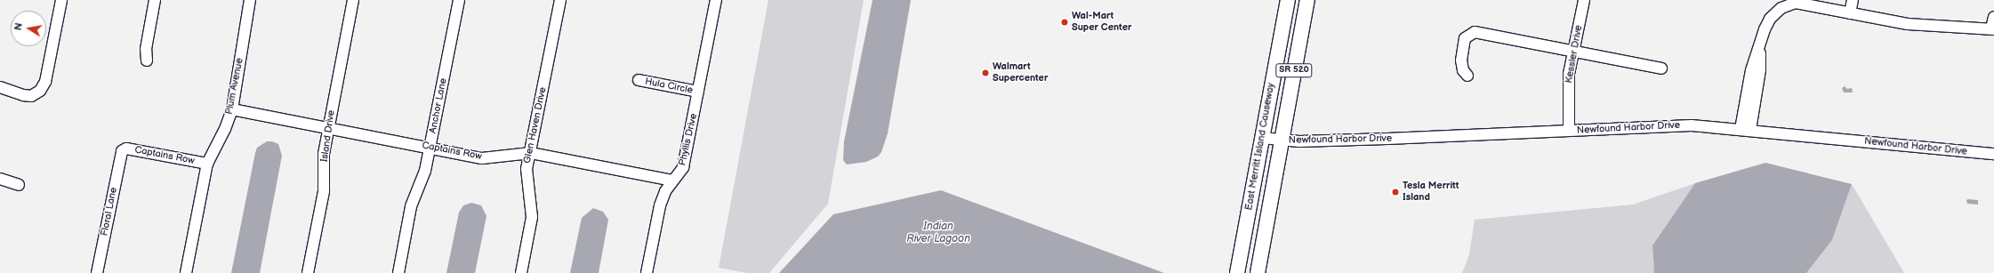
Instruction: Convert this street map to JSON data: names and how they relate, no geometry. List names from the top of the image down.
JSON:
{
  "streets": {
    "main road": ["SR 520", "East Merritt Island Causeway"],
    "street": [
      "Kessler Drive",
      "Plum Avenue",
      "Hula Circle",
      "Anchor Lane",
      "Glen Haven Drive",
      "Newfound Harbor Drive",
      "Island Drive",
      "Phyllis Drive",
      "Captains Row",
      "Floral Lane"
    ]
  },
  "crossings": [
    ["Kessler Drive", "Newfound Harbor Drive"],
    ["Plum Avenue", "Captains Row"],
    ["Hula Circle", "Phyllis Drive"],
    ["Anchor Lane", "Captains Row"],
    ["Glen Haven Drive", "Captains Row"],
    ["Newfound Harbor Drive", "East Merritt Island Causeway"],
    ["Island Drive", "Captains Row"],
    ["Phyllis Drive", "Captains Row"],
    ["Captains Row", "Floral Lane"]
  ],
  "water": ["Indian River Lagoon"],
  "places": ["Wal-Mart Super Center", "Walmart Supercenter", "Tesla Merritt Island"],
  "north": "left"
}
